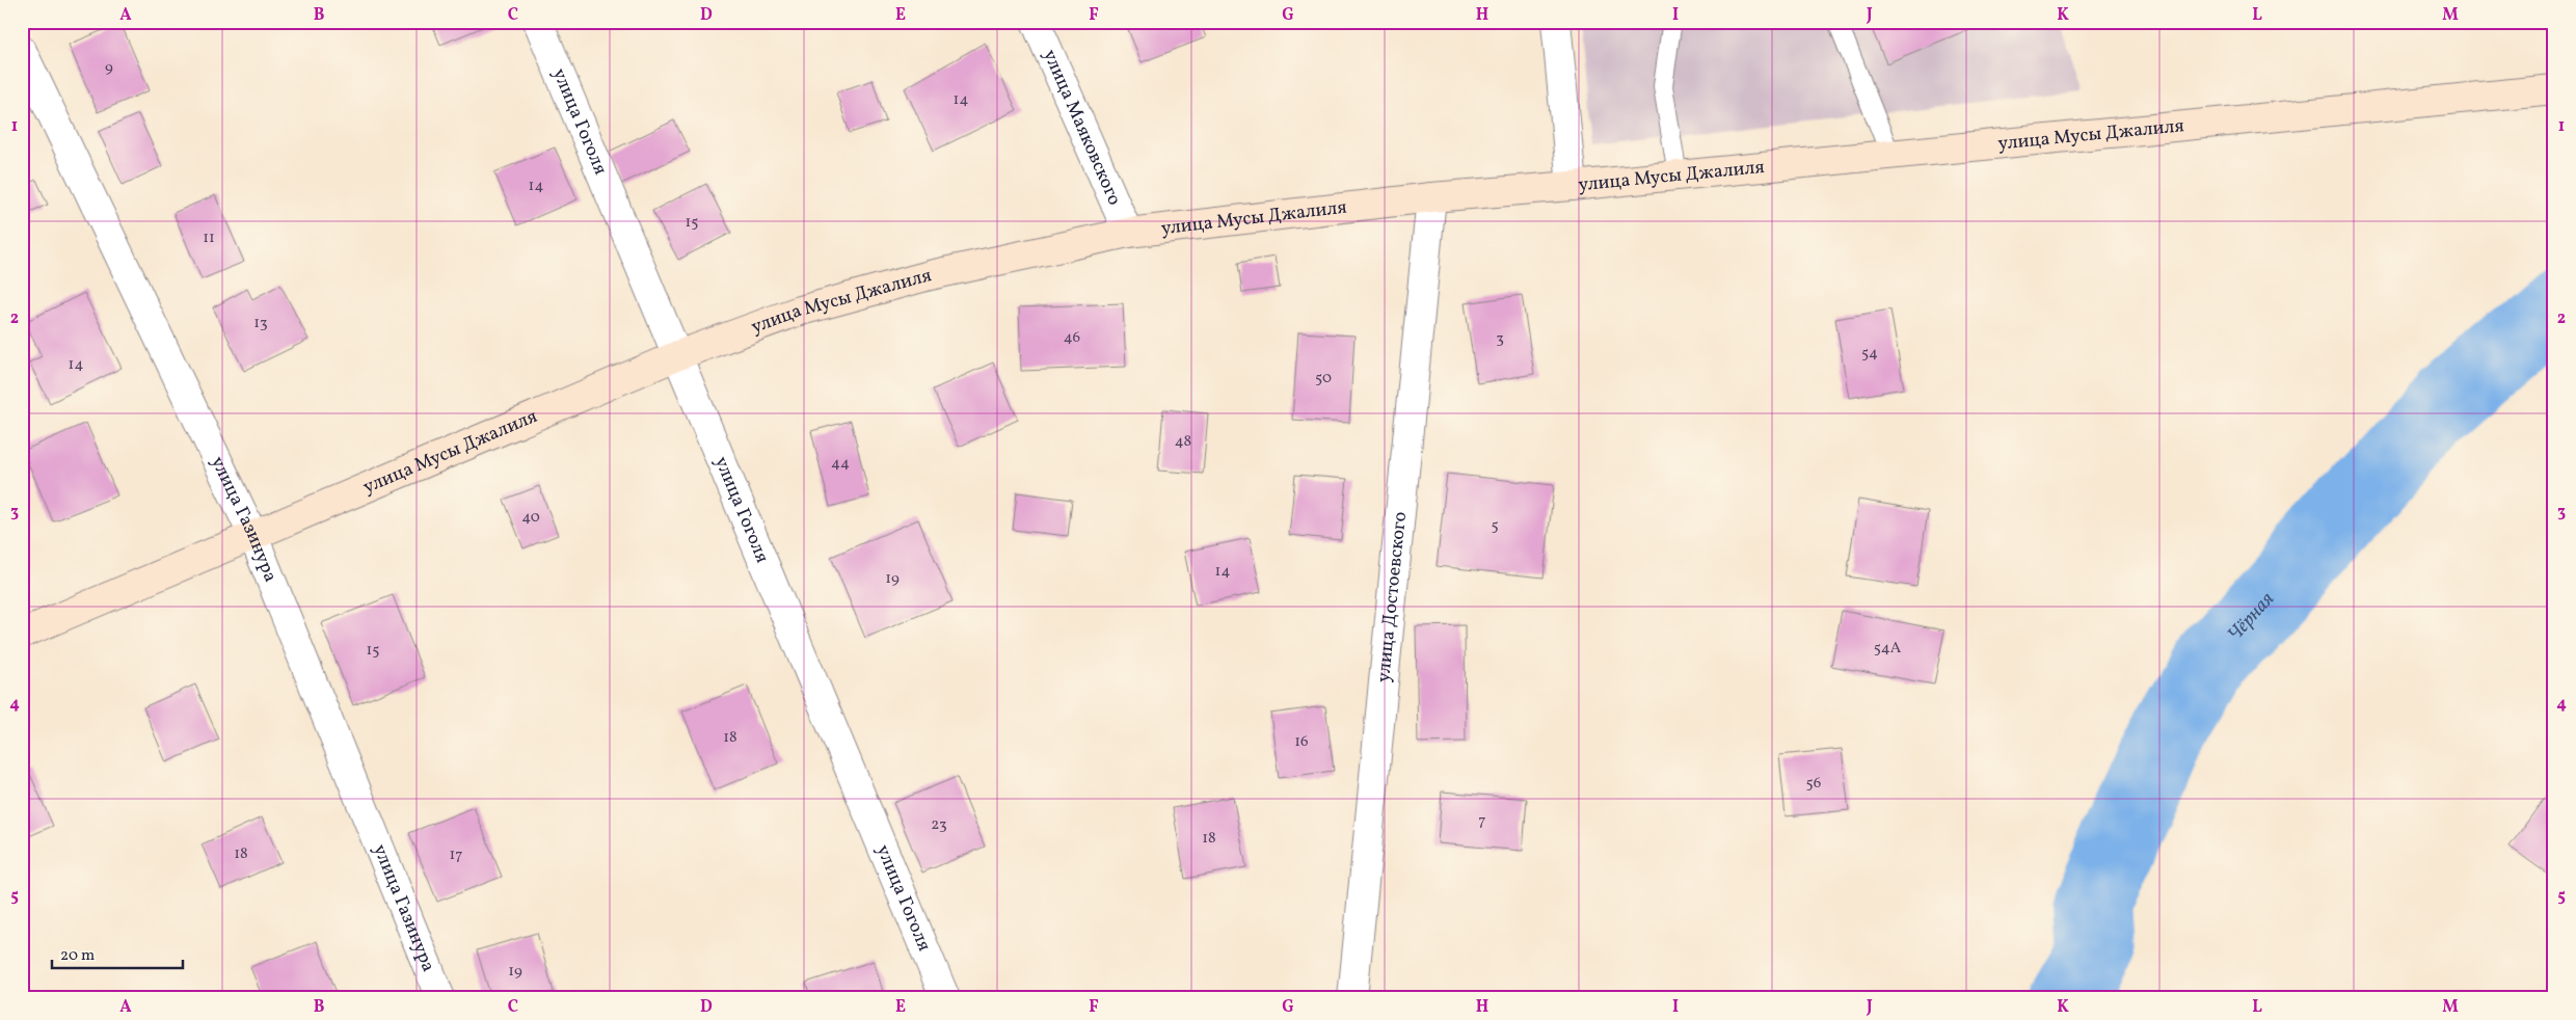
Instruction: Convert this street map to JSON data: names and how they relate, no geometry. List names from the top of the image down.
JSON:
{
  "streets": {
    "main road": ["улица Мусы Джалиля"],
    "street": [
      "улица Гоголя",
      "улица Маяковского",
      "улица Газинура",
      "улица Достоевского"
    ]
  },
  "crossings": [
    ["улица Гоголя", "улица Мусы Джалиля"],
    ["улица Маяковского", "улица Мусы Джалиля"],
    ["улица Мусы Джалиля", "улица Газинура"],
    ["улица Мусы Джалиля", "улица Достоевского"]
  ],
  "water": ["Чёрная"],
  "house_numbers": [
    "9",
    "14",
    "14",
    "15",
    "11",
    "13",
    "46",
    "3",
    "54",
    "14",
    "50",
    "48",
    "44",
    "40",
    "5",
    "14",
    "19",
    "54А",
    "15",
    "18",
    "16",
    "56",
    "7",
    "23",
    "18",
    "18",
    "17",
    "19"
  ],
  "scale_bar": "20 m",
  "grid": {
    "columns": [
      "A",
      "B",
      "C",
      "D",
      "E",
      "F",
      "G",
      "H",
      "I",
      "J",
      "K",
      "L",
      "M"
    ],
    "rows": [
      "1",
      "2",
      "3",
      "4",
      "5"
    ]
  }
}
